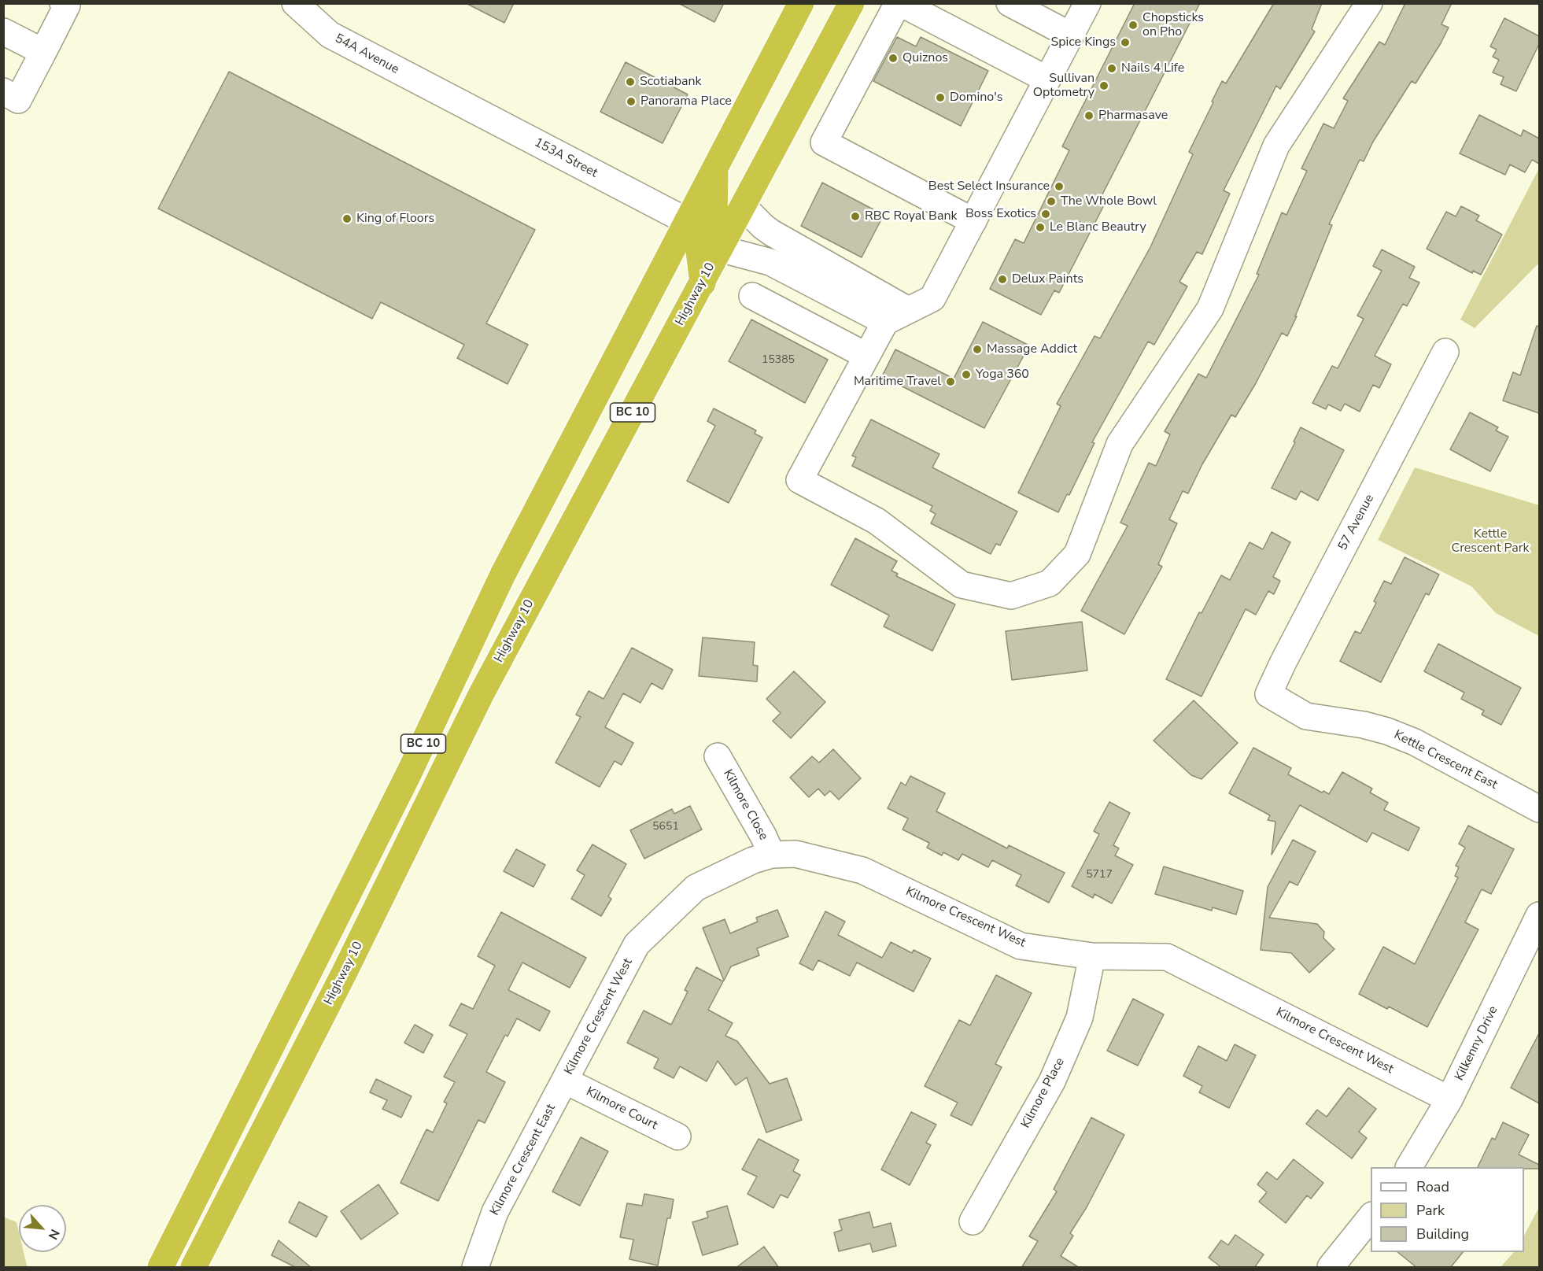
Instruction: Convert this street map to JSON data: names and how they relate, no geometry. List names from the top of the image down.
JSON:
{
  "streets": {
    "highway": ["Highway 10", "BC 10"],
    "street": [
      "54A Avenue",
      "153A Street",
      "57 Avenue",
      "Kettle Crescent East",
      "Kilmore Close",
      "Kilmore Crescent West",
      "Kilkenny Drive",
      "Kilmore Place",
      "Kilmore Court",
      "Kilmore Crescent East"
    ]
  },
  "crossings": [
    ["54A Avenue", "153A Street"],
    ["153A Street", "BC 10"],
    ["57 Avenue", "Kettle Crescent East"],
    ["Kilmore Close", "Kilmore Crescent West"],
    ["Kilmore Crescent West", "Kilkenny Drive"],
    ["Kilmore Crescent West", "Kilmore Place"],
    ["Kilmore Crescent West", "Kilmore Court"],
    ["Kilmore Crescent West", "Kilmore Crescent East"],
    ["Kilmore Court", "Kilmore Crescent East"]
  ],
  "parks": ["Kettle Crescent Park"],
  "places": [
    "Chopsticks on Pho",
    "Spice Kings",
    "Quiznos",
    "Nails 4 Life",
    "Scotiabank",
    "Sullivan Optometry",
    "Domino's",
    "Panorama Place",
    "Pharmasave",
    "Best Select Insurance",
    "The Whole Bowl",
    "Boss Exotics",
    "RBC Royal Bank",
    "King of Floors",
    "Le Blanc Beautry",
    "Delux Paints",
    "Massage Addict",
    "Yoga 360",
    "Maritime Travel"
  ],
  "house_numbers": ["15385", "5651", "5717"],
  "legend": ["Road", "Park", "Building"],
  "north": "bottom right"
}
